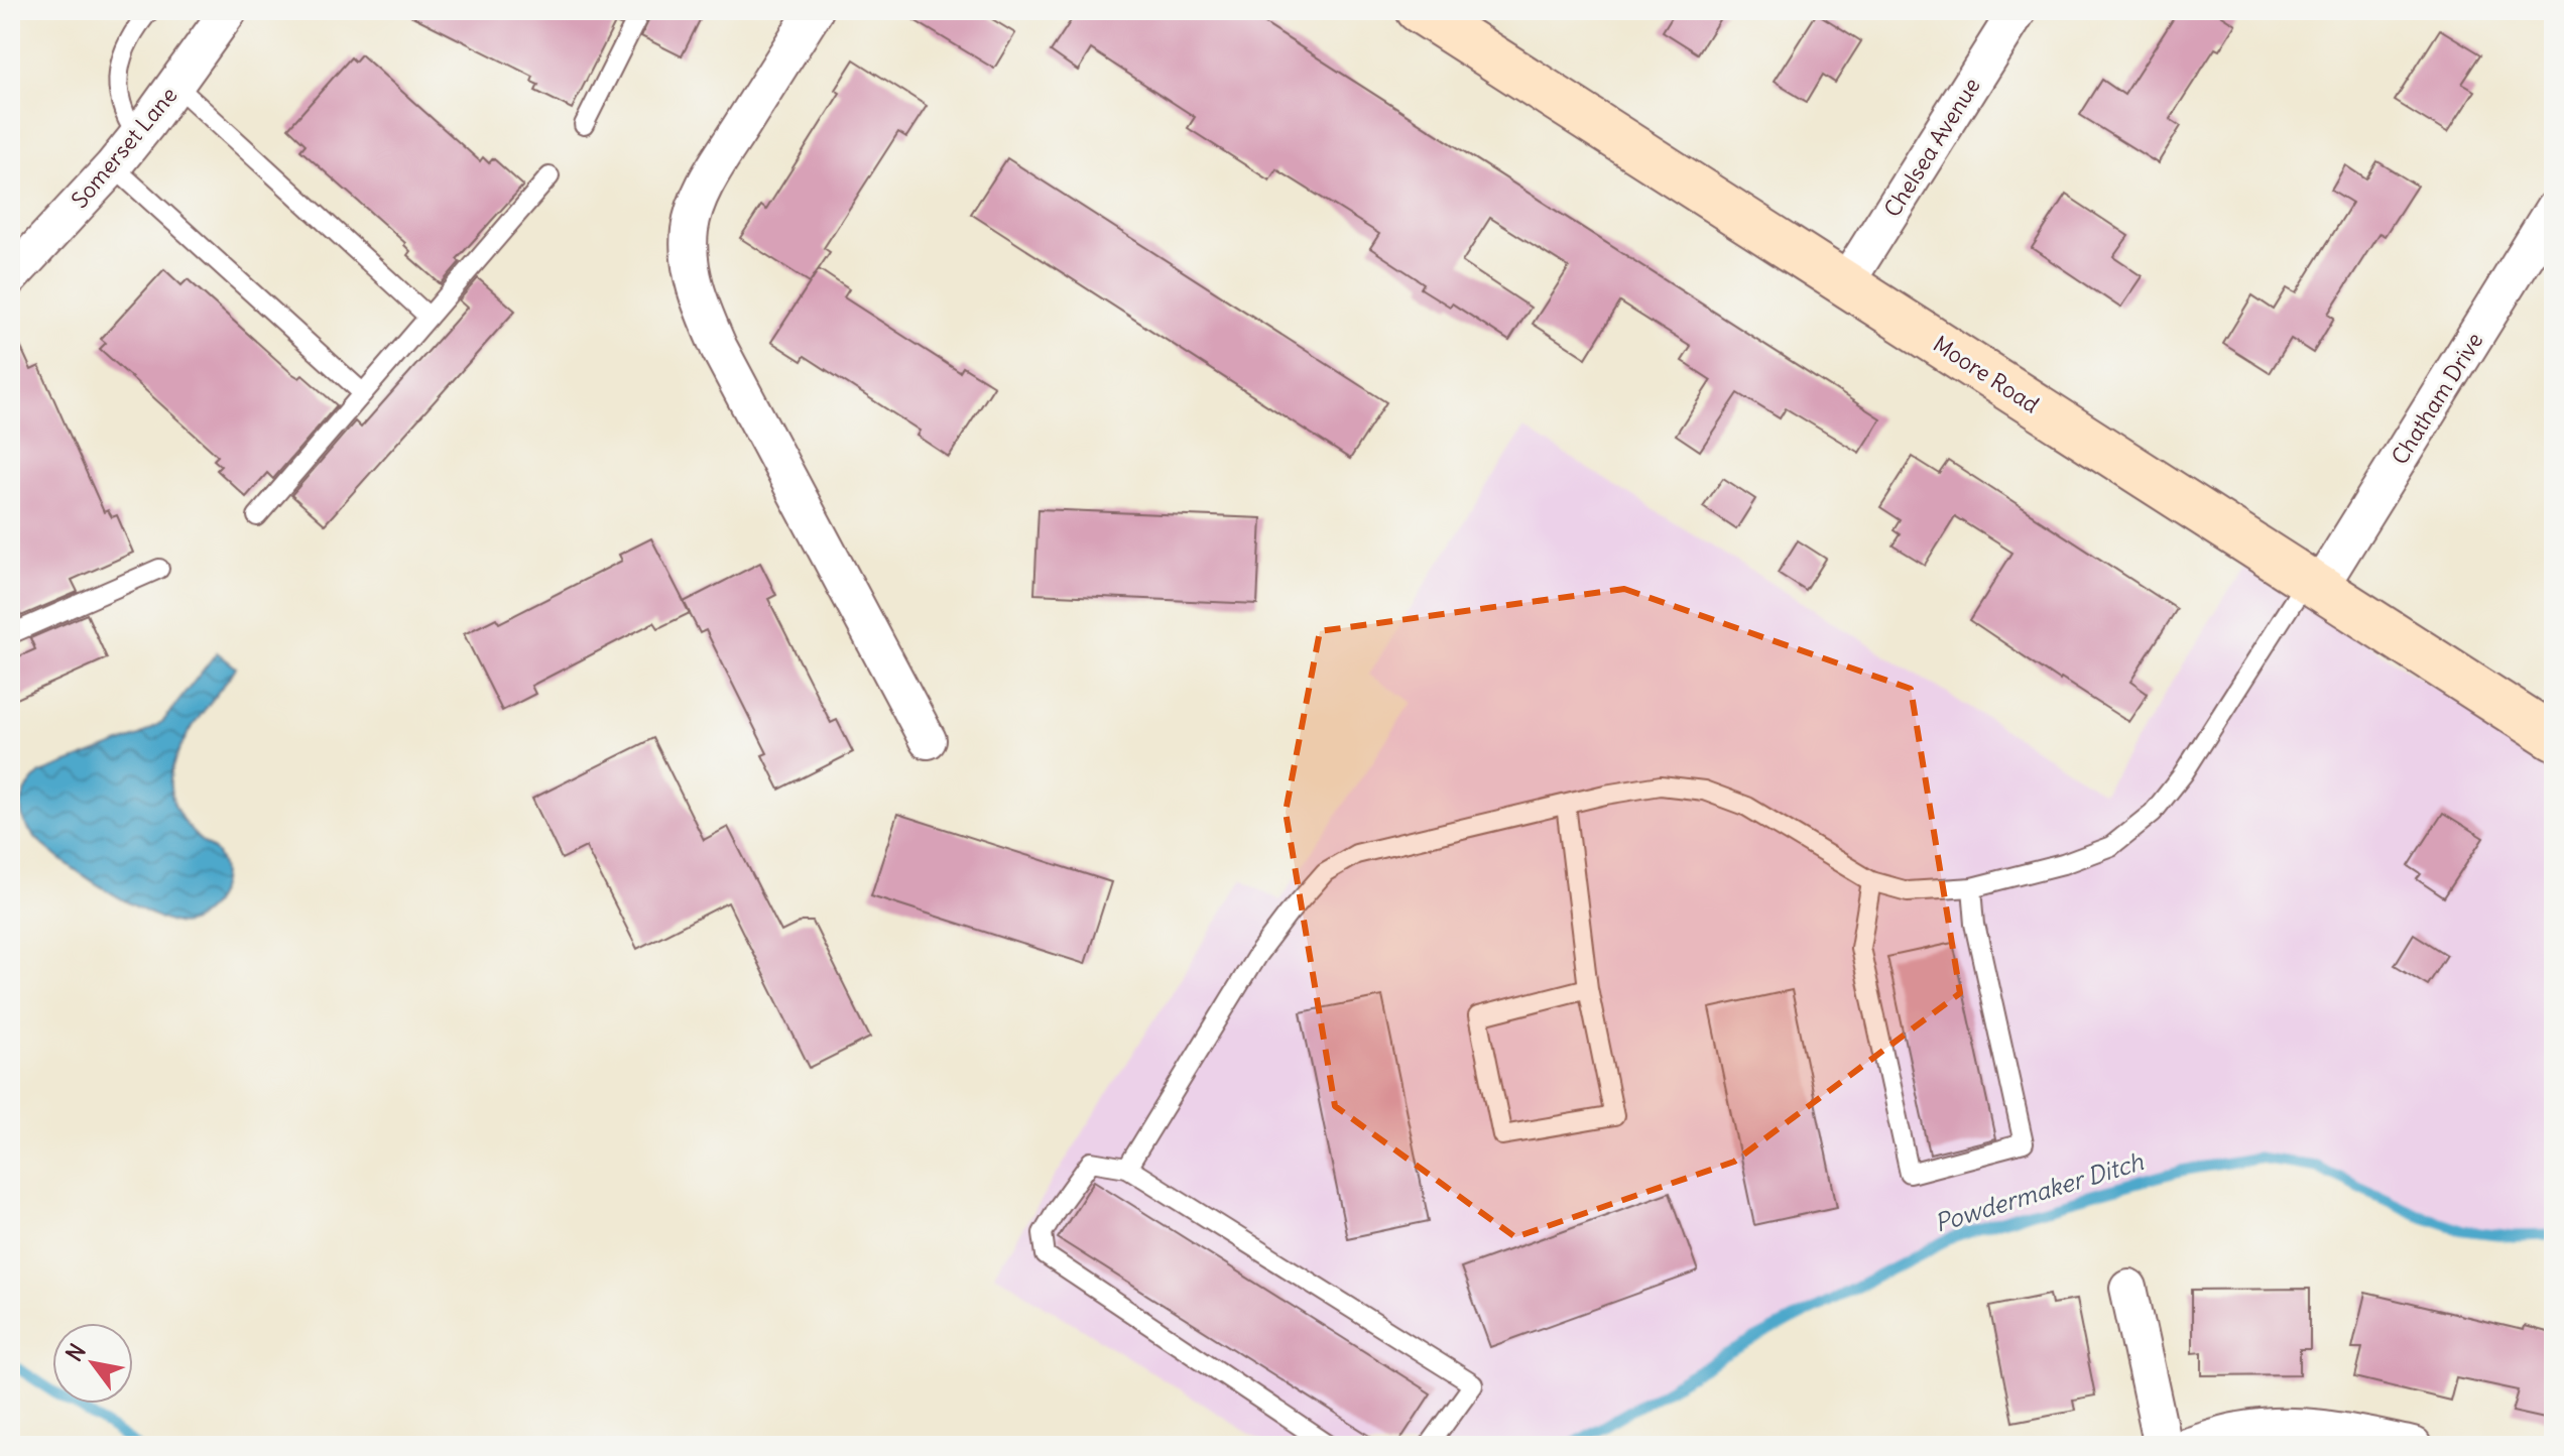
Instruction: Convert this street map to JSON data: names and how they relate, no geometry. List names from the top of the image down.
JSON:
{
  "streets": {
    "street": [
      "Somerset Lane",
      "Chelsea Avenue",
      "Moore Road",
      "Chatham Drive"
    ]
  },
  "crossings": [
    ["Chelsea Avenue", "Moore Road"],
    ["Moore Road", "Chatham Drive"]
  ],
  "water": ["Powdermaker Ditch"],
  "north": "top left"
}
